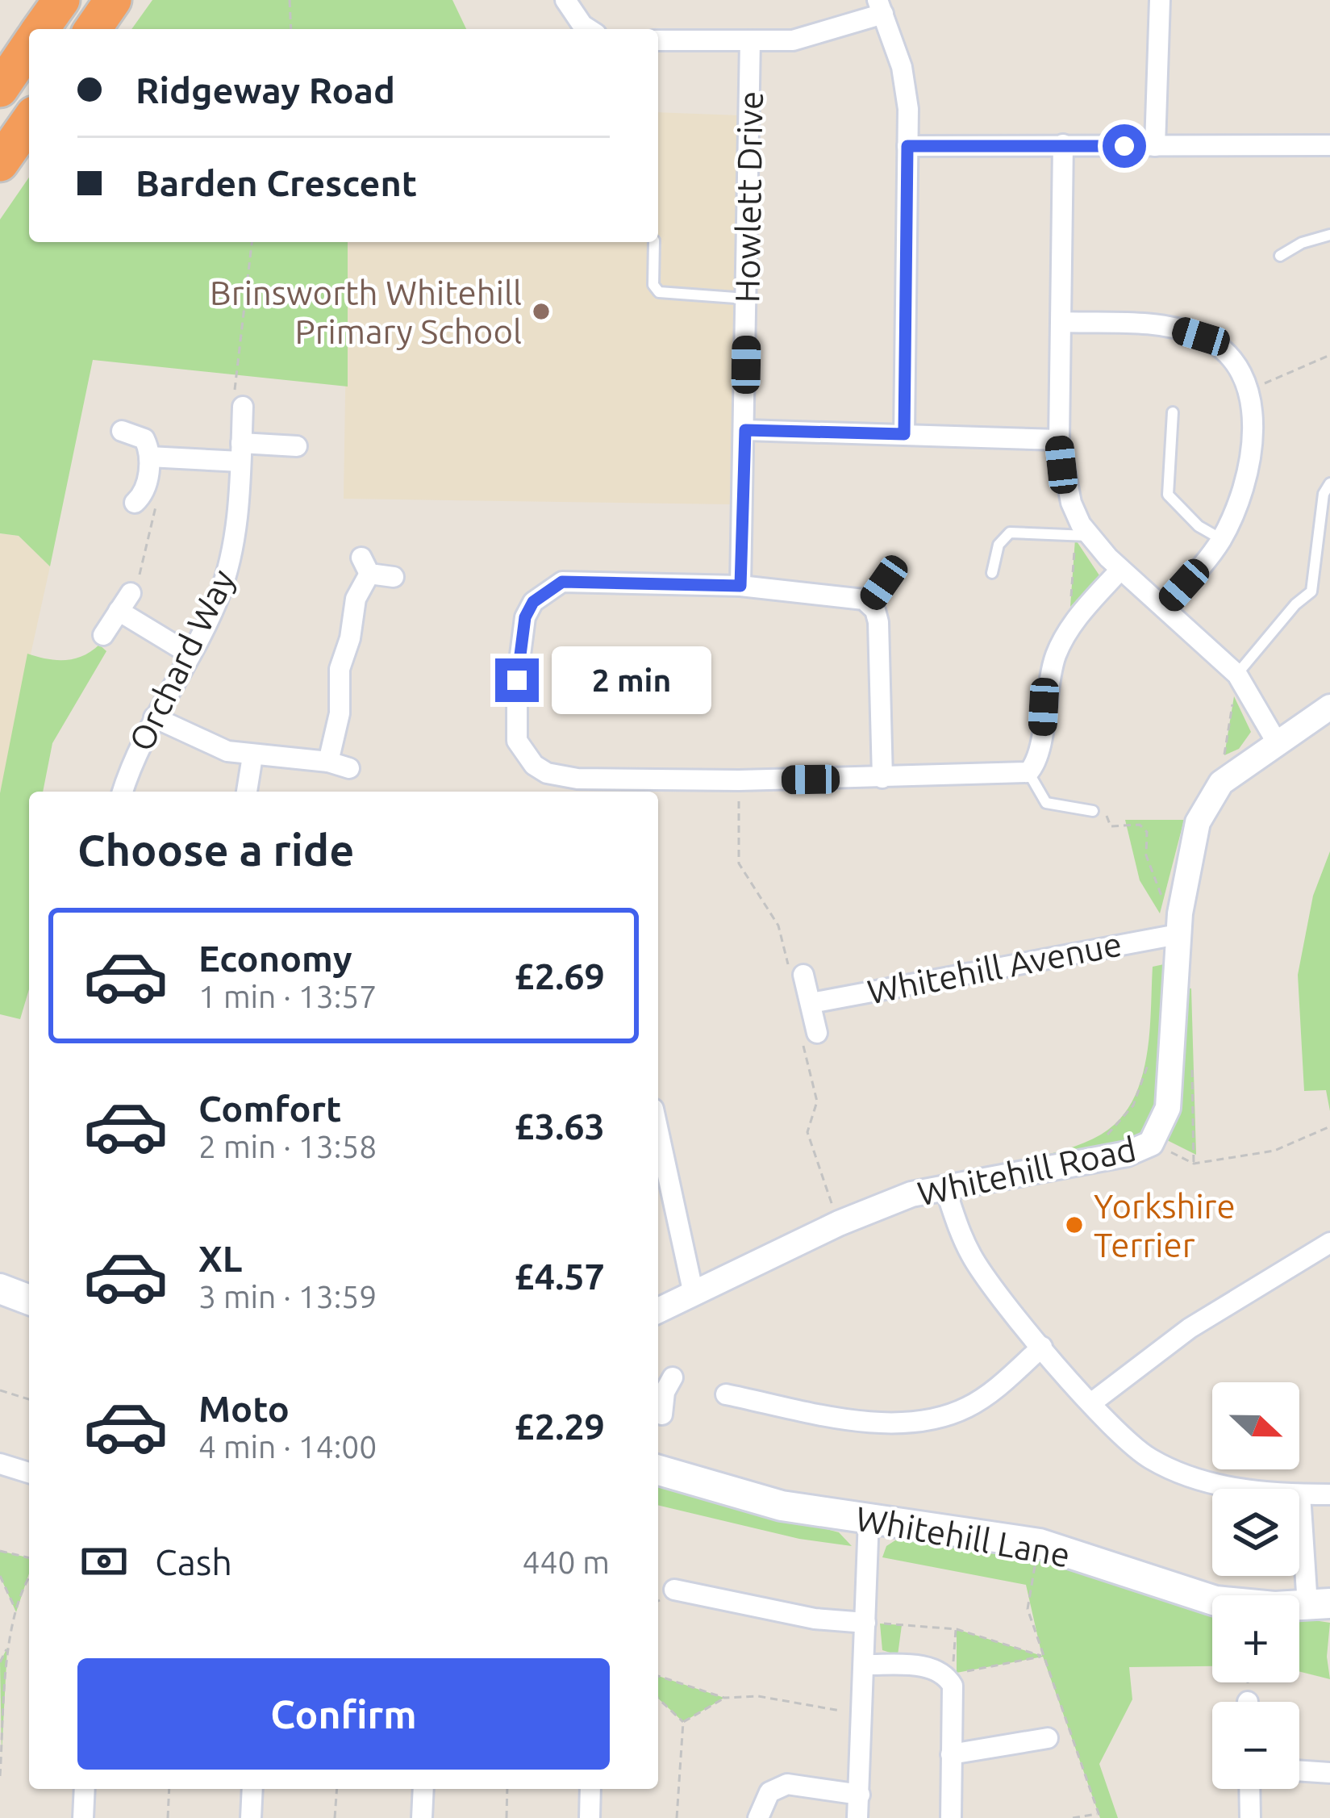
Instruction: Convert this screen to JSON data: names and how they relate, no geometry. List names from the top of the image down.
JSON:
{
  "streets": {
    "main road": ["Whitehill Lane"],
    "street": [
      "Howlett Drive",
      "Orchard Way",
      "Whitehill Avenue",
      "Whitehill Road"
    ]
  },
  "crossings": [
    ["Whitehill Avenue", "Whitehill Road"]
  ],
  "places": ["Brinsworth Whitehill Primary School", "Yorkshire Terrier"],
  "north": "right",
  "page": {
    "banner": ["Ridgeway Road", "Barden Crescent"],
    "bubble": "2 min",
    "heading": "Choose a ride",
    "list": [
      {
        "name": "Economy",
        "note": "1 min · 13:57",
        "value": "£2.69"
      },
      {
        "name": "Comfort",
        "note": "2 min · 13:58",
        "value": "£3.63"
      },
      {
        "name": "XL",
        "note": "3 min · 13:59",
        "value": "£4.57"
      },
      {
        "name": "Moto",
        "note": "4 min · 14:00",
        "value": "£2.29"
      }
    ],
    "map_buttons": ["+", "−"],
    "pay": ["Cash", "440 m"],
    "buttons": "Confirm"
  }
}
